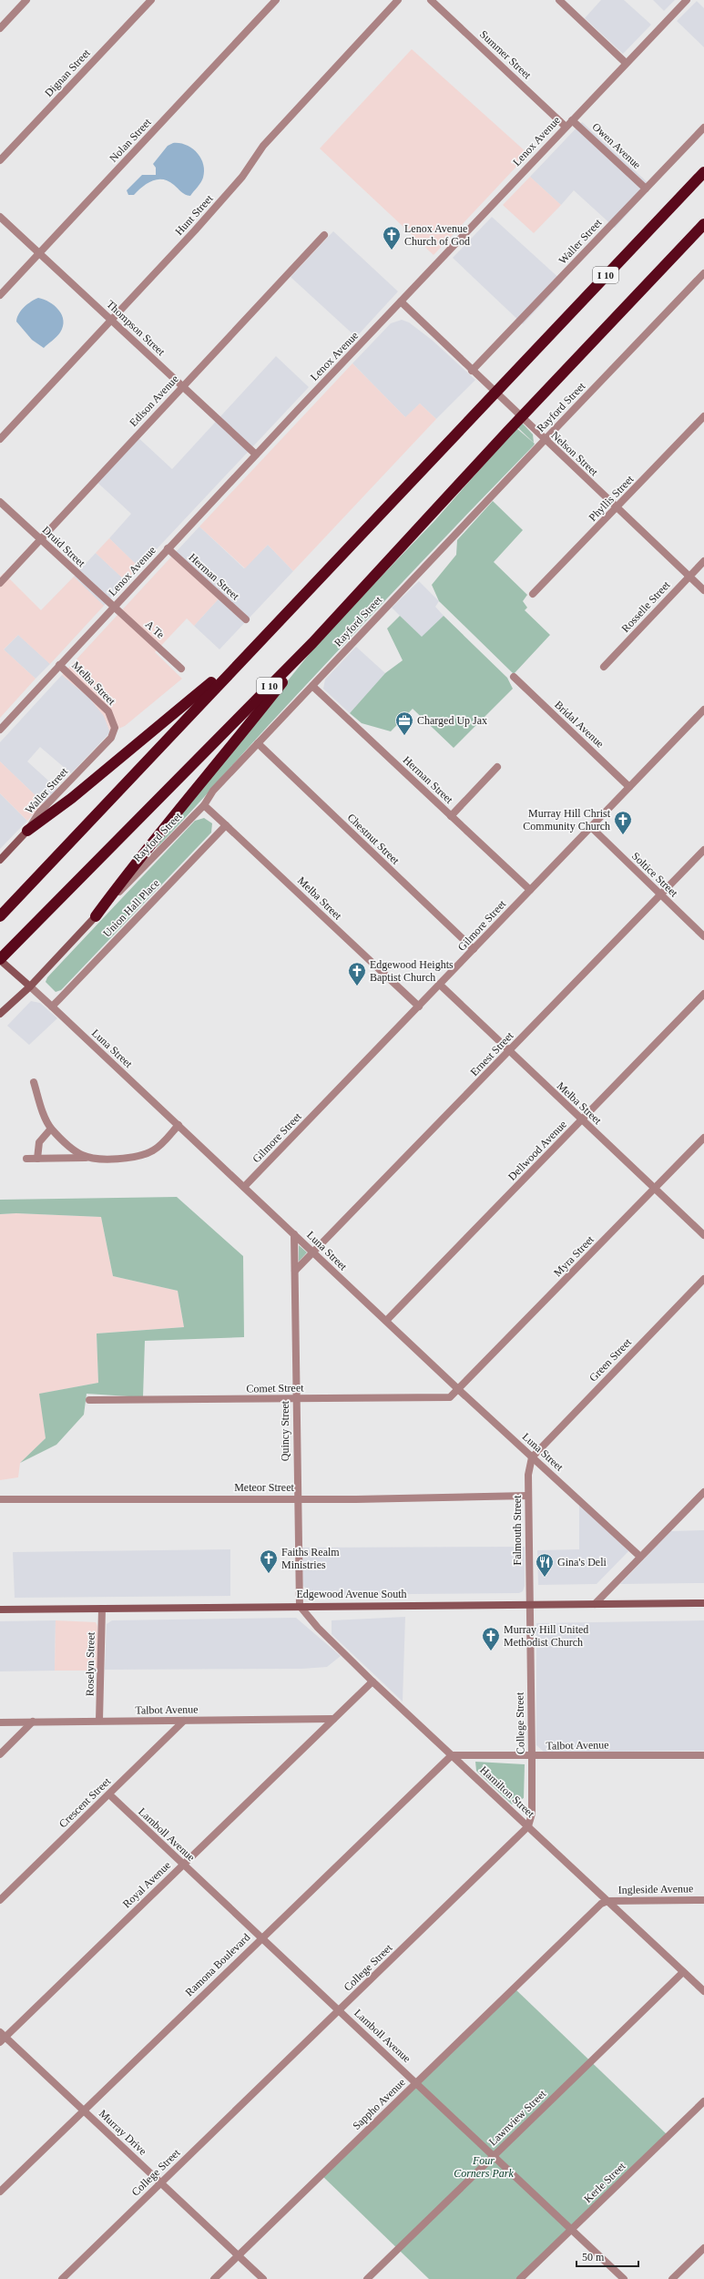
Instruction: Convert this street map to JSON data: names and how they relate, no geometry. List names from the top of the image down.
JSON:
{
  "streets": {
    "highway": ["I 10"],
    "main road": [
      "Waller Street",
      "Rayford Street",
      "Luna Street",
      "Edgewood Avenue South"
    ],
    "street": [
      "Summer Street",
      "Dignan Street",
      "Nolan Street",
      "Lenox Avenue",
      "Owen Avenue",
      "Hunt Street",
      "Thompson Street",
      "Edison Avenue",
      "Nelson Street",
      "Phyllis Street",
      "Druid Street",
      "Herman Street",
      "Rosselle Street",
      "A Te",
      "Melba Street",
      "Bridal Avenue",
      "Chestnut Street",
      "Soltice Street",
      "Union Hall Place",
      "Gilmore Street",
      "Ernest Street",
      "Dellwood Avenue",
      "Myra Street",
      "Green Street",
      "Comet Street",
      "Quincy Street",
      "Meteor Street",
      "Falmouth Street",
      "Roselyn Street",
      "Talbot Avenue",
      "College Street",
      "Hamilton Street",
      "Crescent Street",
      "Lamboll Avenue",
      "Royal Avenue",
      "Ingleside Avenue",
      "Ramona Boulevard",
      "Sappho Avenue",
      "Lawnview Street",
      "Murray Drive",
      "Kerle Street"
    ]
  },
  "crossings": [
    ["Summer Street", "Lenox Avenue"],
    ["Nolan Street", "Thompson Street"],
    ["Lenox Avenue", "Owen Avenue"],
    ["Lenox Avenue", "Thompson Street"],
    ["Lenox Avenue", "Nelson Street"],
    ["Lenox Avenue", "Druid Street"],
    ["Lenox Avenue", "Herman Street"],
    ["Lenox Avenue", "A Te"],
    ["Lenox Avenue", "Melba Street"],
    ["Owen Avenue", "Waller Street"],
    ["Hunt Street", "Thompson Street"],
    ["Waller Street", "Nelson Street"],
    ["Waller Street", "Melba Street"],
    ["I 10", "Luna Street"],
    ["Thompson Street", "Edison Avenue"],
    ["Edison Avenue", "Druid Street"],
    ["Rayford Street", "Nelson Street"],
    ["Rayford Street", "Herman Street"],
    ["Rayford Street", "Melba Street"],
    ["Rayford Street", "Chestnut Street"],
    ["Rayford Street", "Luna Street"],
    ["Nelson Street", "Phyllis Street"],
    ["Nelson Street", "Rosselle Street"],
    ["Druid Street", "A Te"],
    ["Herman Street", "Gilmore Street"],
    ["Melba Street", "Union Hall Place"],
    ["Melba Street", "Gilmore Street"],
    ["Melba Street", "Ernest Street"],
    ["Melba Street", "Dellwood Avenue"],
    ["Melba Street", "Myra Street"],
    ["Bridal Avenue", "Gilmore Street"],
    ["Chestnut Street", "Gilmore Street"],
    ["Soltice Street", "Gilmore Street"],
    ["Soltice Street", "Ernest Street"],
    ["Union Hall Place", "Luna Street"],
    ["Gilmore Street", "Luna Street"],
    ["Luna Street", "Ernest Street"],
    ["Luna Street", "Dellwood Avenue"],
    ["Luna Street", "Myra Street"],
    ["Luna Street", "Green Street"],
    ["Luna Street", "Comet Street"],
    ["Luna Street", "Quincy Street"],
    ["Luna Street", "Falmouth Street"],
    ["Ernest Street", "Quincy Street"],
    ["Myra Street", "Comet Street"],
    ["Green Street", "Falmouth Street"],
    ["Comet Street", "Quincy Street"],
    ["Quincy Street", "Meteor Street"],
    ["Quincy Street", "Edgewood Avenue South"],
    ["Quincy Street", "Hamilton Street"],
    ["Meteor Street", "Falmouth Street"],
    ["Falmouth Street", "Edgewood Avenue South"],
    ["Falmouth Street", "College Street"],
    ["Edgewood Avenue South", "Roselyn Street"],
    ["Edgewood Avenue South", "College Street"],
    ["Edgewood Avenue South", "Hamilton Street"],
    ["Roselyn Street", "Talbot Avenue"],
    ["Talbot Avenue", "College Street"],
    ["Talbot Avenue", "Hamilton Street"],
    ["Talbot Avenue", "Crescent Street"],
    ["Talbot Avenue", "Royal Avenue"],
    ["Talbot Avenue", "Ramona Boulevard"],
    ["College Street", "Hamilton Street"],
    ["College Street", "Lamboll Avenue"],
    ["College Street", "Murray Drive"],
    ["Hamilton Street", "Royal Avenue"],
    ["Hamilton Street", "Ingleside Avenue"],
    ["Hamilton Street", "Ramona Boulevard"],
    ["Hamilton Street", "Sappho Avenue"],
    ["Hamilton Street", "Lawnview Street"],
    ["Crescent Street", "Lamboll Avenue"],
    ["Lamboll Avenue", "Royal Avenue"],
    ["Lamboll Avenue", "Ramona Boulevard"],
    ["Lamboll Avenue", "Sappho Avenue"],
    ["Lamboll Avenue", "Lawnview Street"],
    ["Lamboll Avenue", "Kerle Street"],
    ["Royal Avenue", "Murray Drive"],
    ["Ingleside Avenue", "Sappho Avenue"],
    ["Ramona Boulevard", "Murray Drive"],
    ["Sappho Avenue", "Murray Drive"]
  ],
  "parks": ["Four Corners Park"],
  "places": {
    "church": [
      "Lenox Avenue Church of God",
      "Murray Hill Christ Community Church",
      "Edgewood Heights Baptist Church",
      "Faiths Realm Ministries",
      "Murray Hill United Methodist Church"
    ],
    "office": ["Charged Up Jax"],
    "restaurant": ["Gina's Deli"]
  },
  "scale_bar": "50 m"
}
